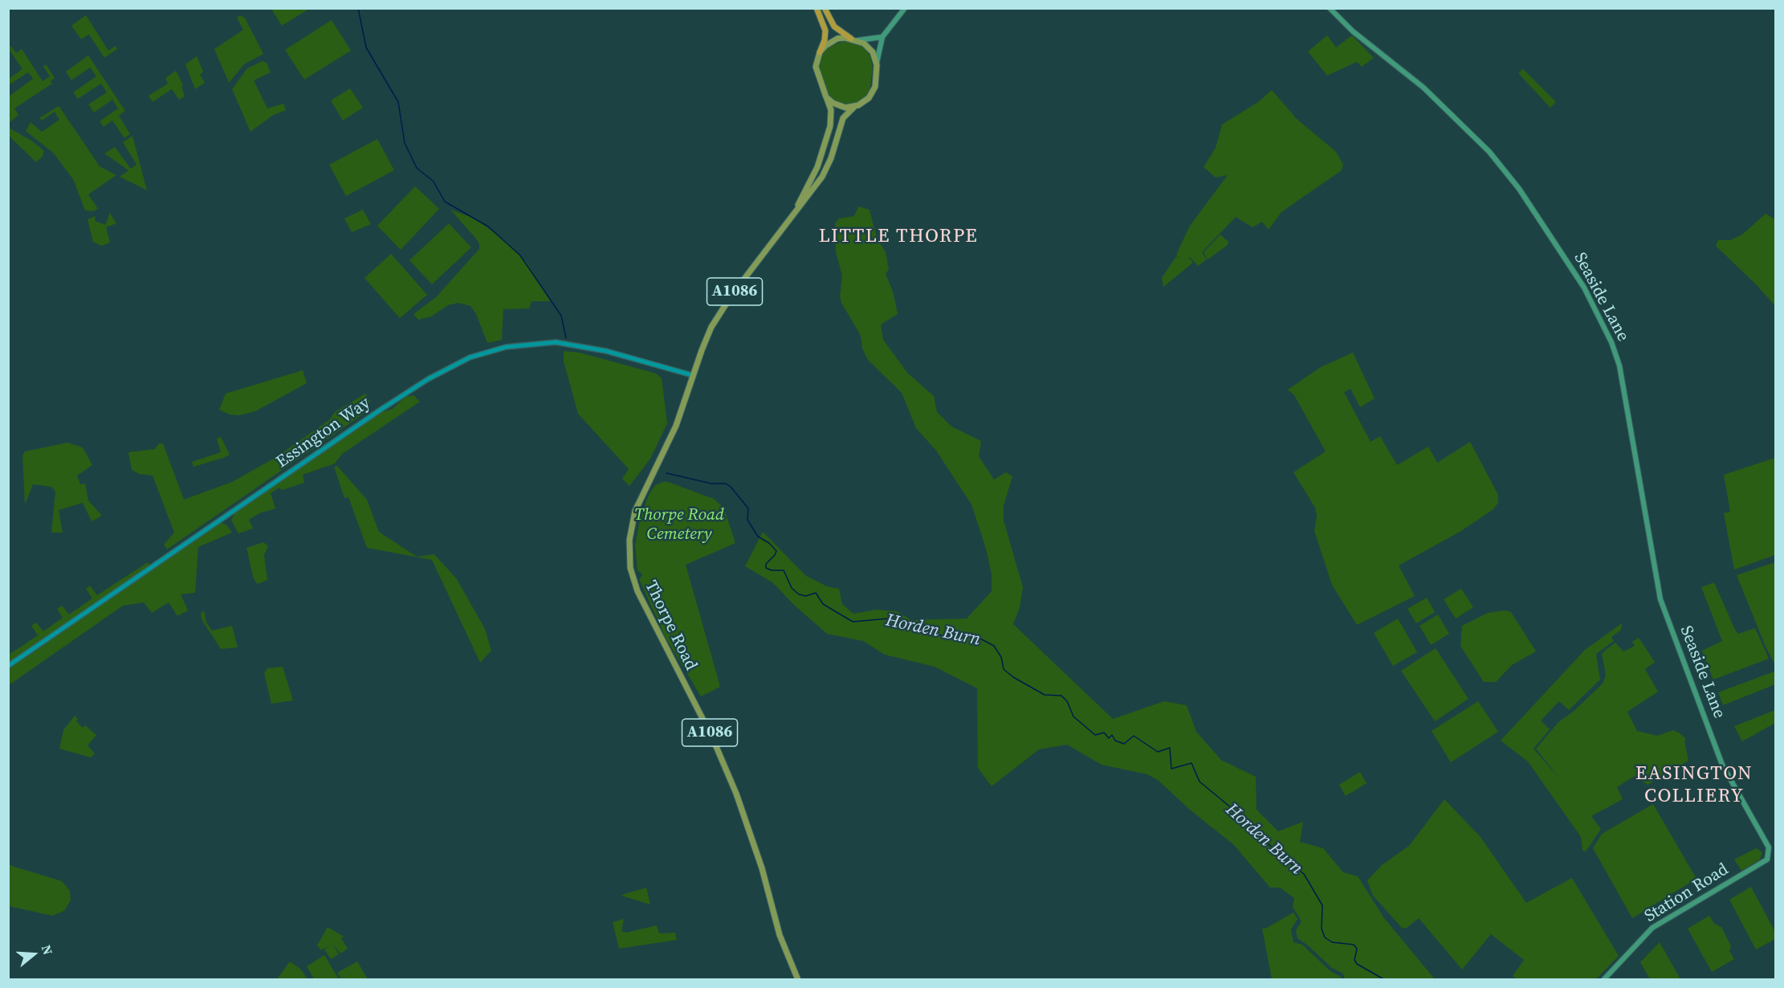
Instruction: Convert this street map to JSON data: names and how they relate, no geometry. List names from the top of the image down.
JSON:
{
  "streets": {
    "main road": [
      "A1086",
      "Seaside Lane",
      "Thorpe Road",
      "Station Road"
    ],
    "street": ["Essington Way"]
  },
  "crossings": [
    ["Seaside Lane", "Station Road"],
    ["Essington Way", "Thorpe Road"]
  ],
  "districts": ["LITTLE THORPE", "EASINGTON COLLIERY"],
  "water": ["Horden Burn"],
  "parks": ["Thorpe Road Cemetery"],
  "north": "right"
}
